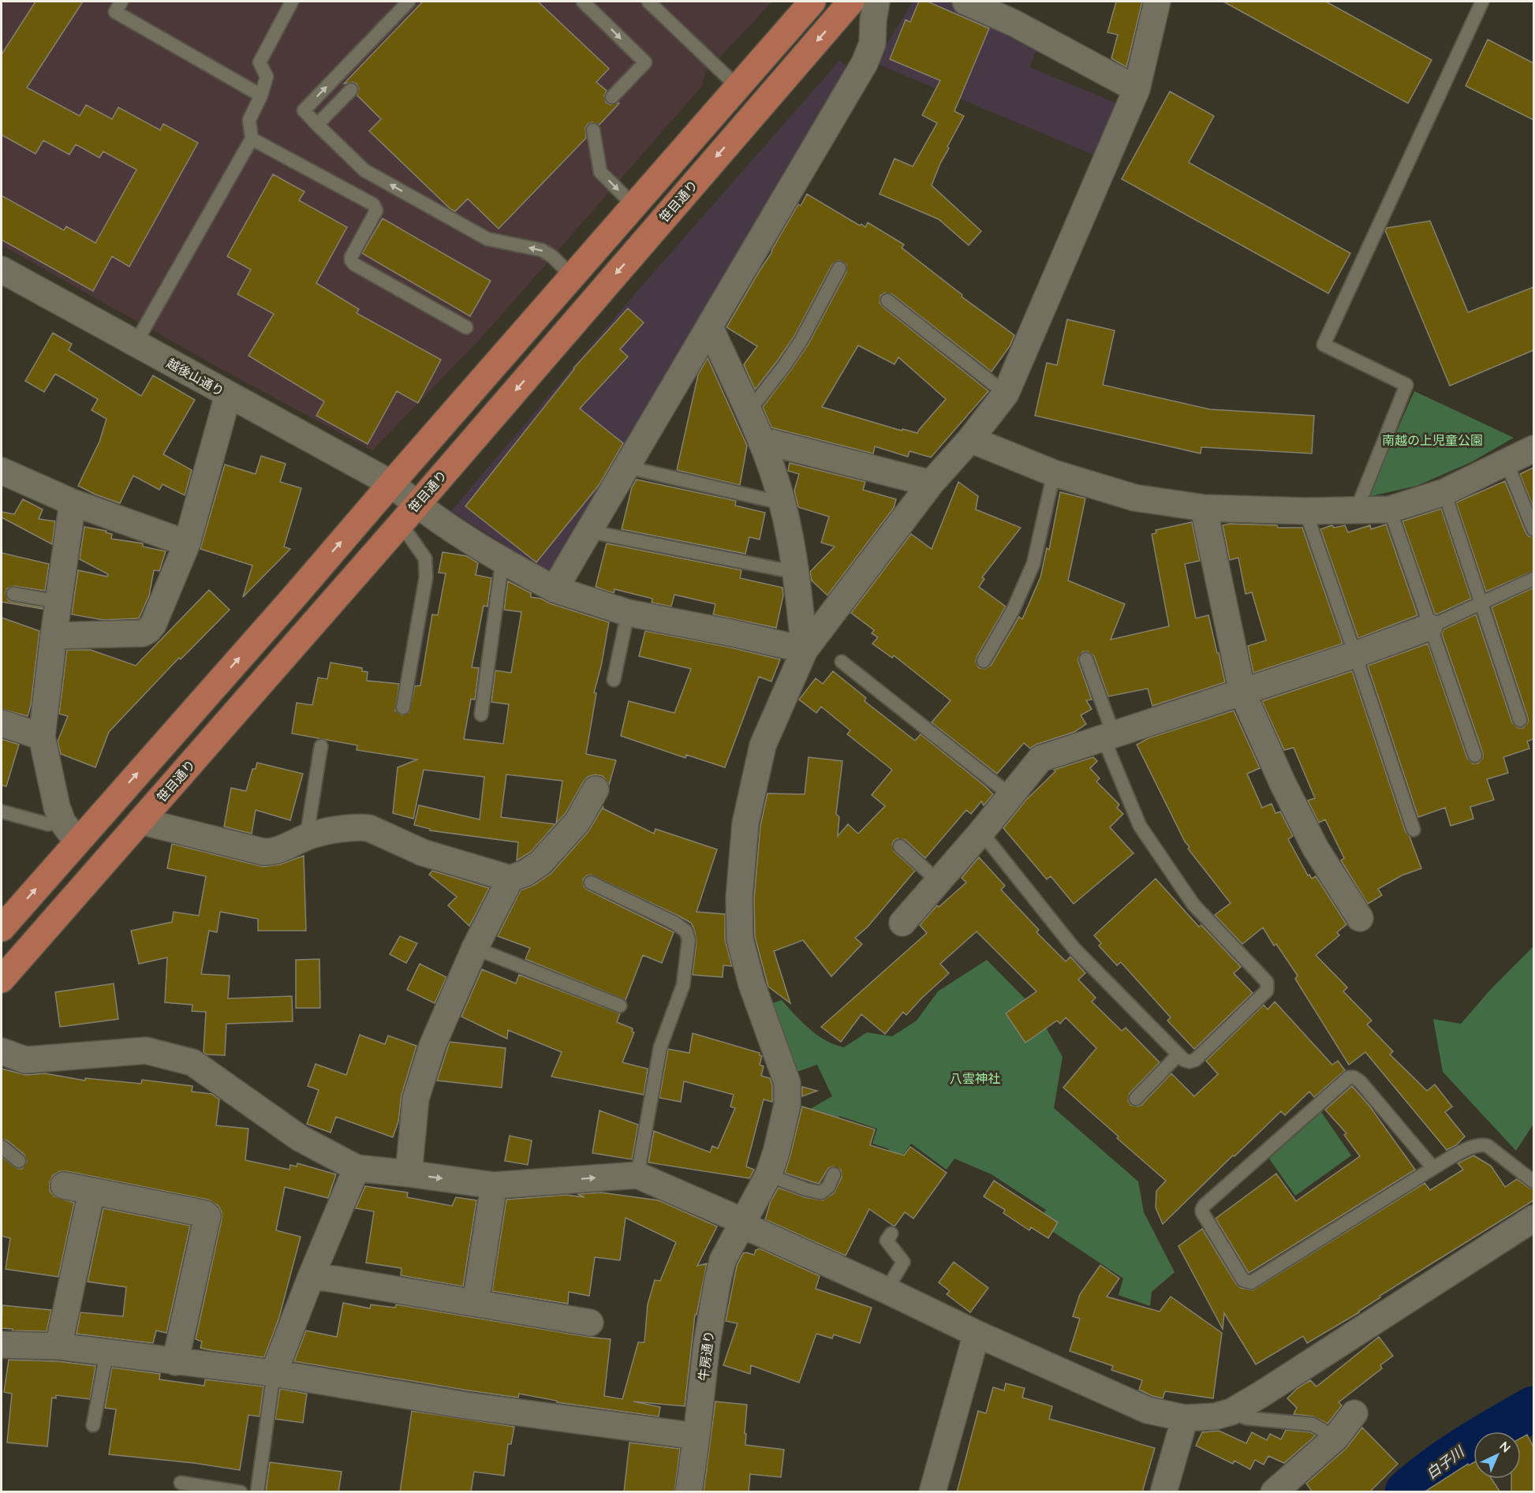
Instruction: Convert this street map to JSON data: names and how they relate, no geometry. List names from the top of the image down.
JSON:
{
  "streets": {
    "main road": ["笹目通り"],
    "street": ["越後山通り", "牛房通り"]
  },
  "crossings": [
    ["笹目通り", "越後山通り"],
    ["越後山通り", "牛房通り"]
  ],
  "water": ["白子川"],
  "parks": ["南越の上児童公園", "八雲神社"],
  "north": "top right"
}
